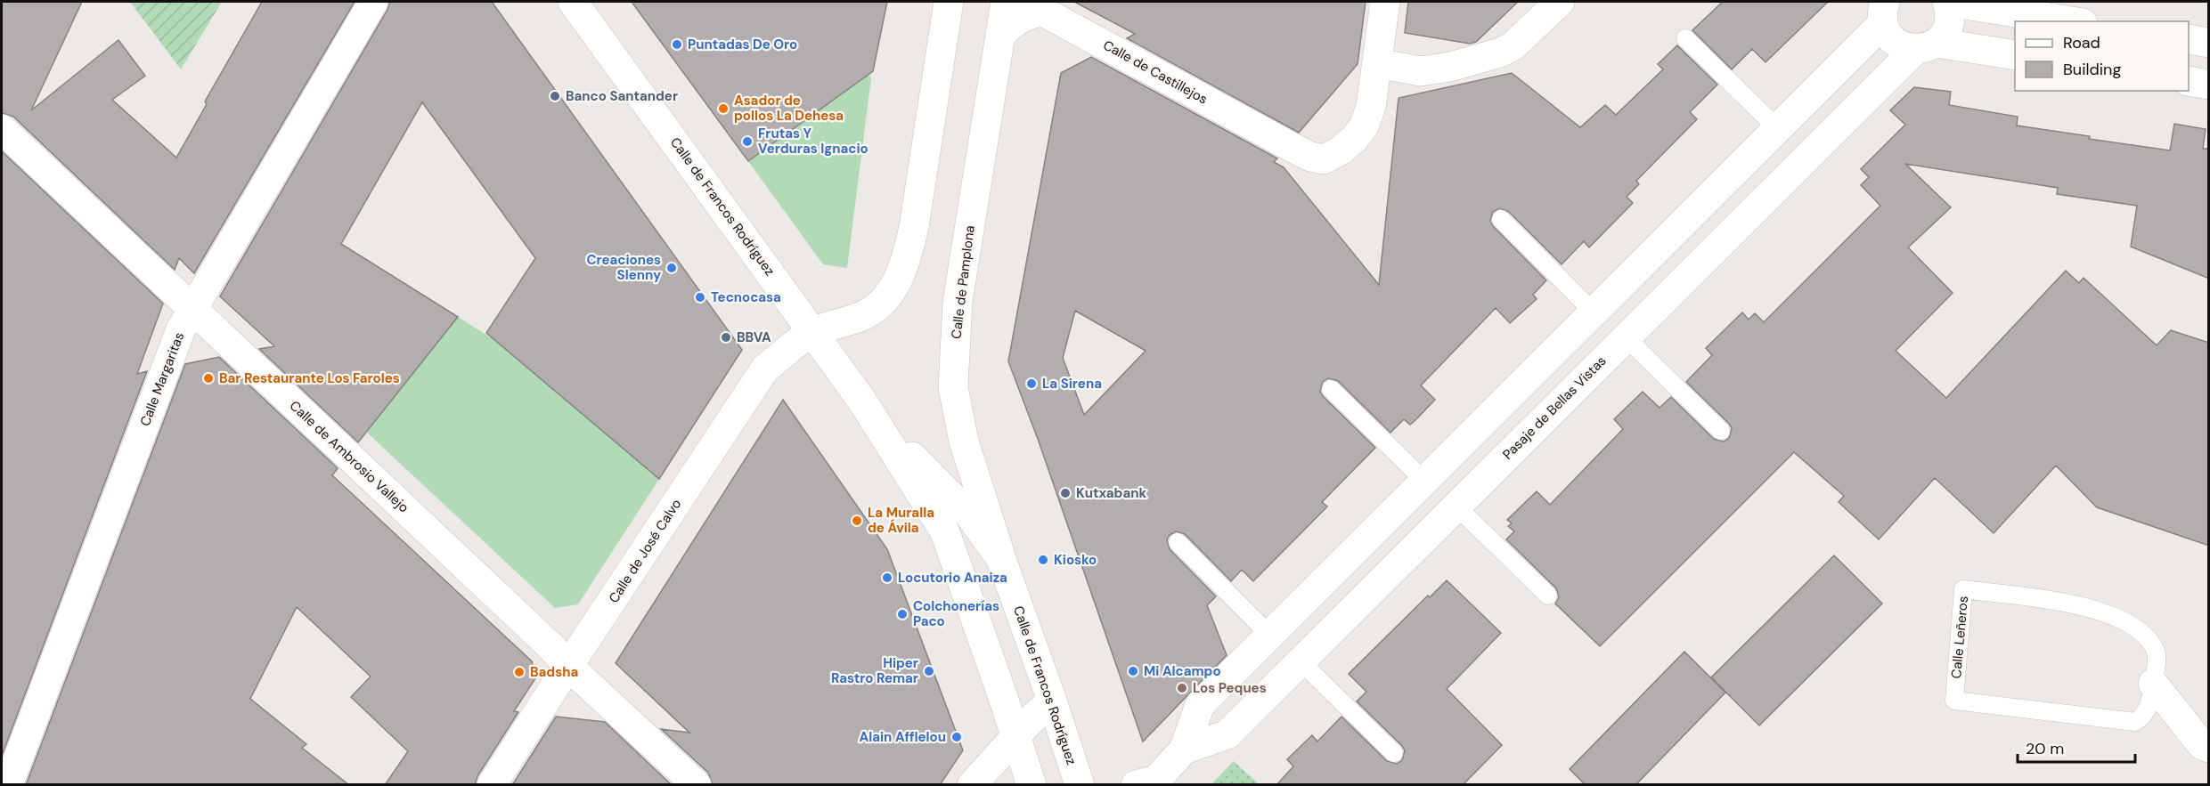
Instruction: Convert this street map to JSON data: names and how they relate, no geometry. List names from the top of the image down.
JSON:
{
  "streets": {
    "street": [
      "Calle de Castillejos",
      "Calle de Francos Rodríguez",
      "Calle de Pamplona",
      "Calle Margaritas",
      "Pasaje de Bellas Vistas",
      "Calle de Ambrosio Vallejo",
      "Calle de José Calvo"
    ],
    "lane": ["Calle Leñeros"]
  },
  "crossings": [
    ["Calle de Castillejos", "Calle de Pamplona"],
    ["Calle de Francos Rodríguez", "Calle de Pamplona"],
    ["Calle de Francos Rodríguez", "Calle de José Calvo"],
    ["Calle Margaritas", "Calle de Ambrosio Vallejo"],
    ["Calle de Ambrosio Vallejo", "Calle de José Calvo"]
  ],
  "places": [
    "Puntadas De Oro",
    "Banco Santander",
    "Asador de pollos La Dehesa",
    "Frutas Y Verduras Ignacio",
    "Creaciones Slenny",
    "Tecnocasa",
    "BBVA",
    "Bar Restaurante Los Faroles",
    "La Sirena",
    "Kutxabank",
    "La Muralla de Ávila",
    "Kiosko",
    "Locutorio Anaiza",
    "Colchonerías Paco",
    "Hiper Rastro Remar",
    "Mi Alcampo",
    "Badsha",
    "Los Peques",
    "Alain Afflelou"
  ],
  "legend": ["Road", "Building"],
  "scale_bar": "20 m"
}
